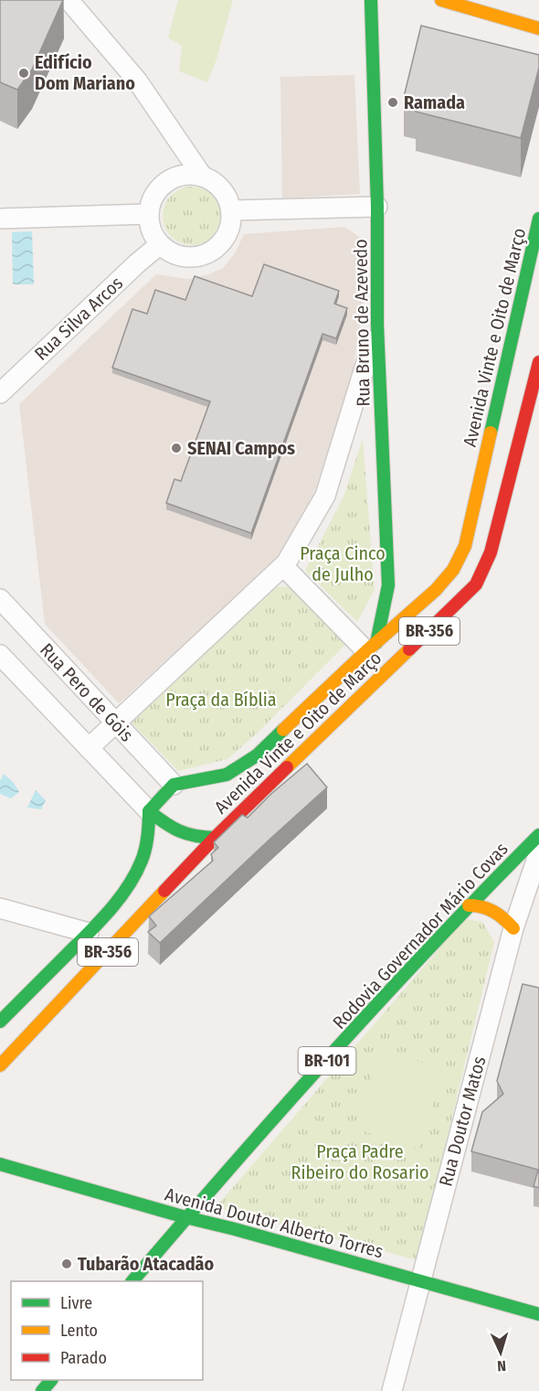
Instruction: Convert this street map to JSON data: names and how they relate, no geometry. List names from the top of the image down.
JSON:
{
  "streets": {
    "main road": [
      "Rua Bruno de Azevedo",
      "Avenida Vinte e Oito de Março",
      "BR-356",
      "Rodovia Governador Mário Covas",
      "BR-101",
      "Avenida Doutor Alberto Torres"
    ],
    "street": ["Rua Silva Arcos", "Rua Pero de Góis", "Rua Doutor Matos"]
  },
  "crossings": [
    ["Rua Bruno de Azevedo", "Avenida Vinte e Oito de Março"],
    ["Avenida Vinte e Oito de Março", "BR-356"],
    ["Avenida Vinte e Oito de Março", "Rua Pero de Góis"],
    ["BR-356", "Rua Pero de Góis"],
    ["Rodovia Governador Mário Covas", "Avenida Doutor Alberto Torres"],
    ["Rua Doutor Matos", "Avenida Doutor Alberto Torres"]
  ],
  "parks": ["Praça Cinco de Julho", "Praça da Bíblia", "Praça Padre Ribeiro do Rosario"],
  "places": [
    "Edifício Dom Mariano",
    "Ramada",
    "SENAI Campos",
    "Tubarão Atacadão"
  ],
  "legend": ["Livre", "Lento", "Parado"],
  "north": "bottom"
}
